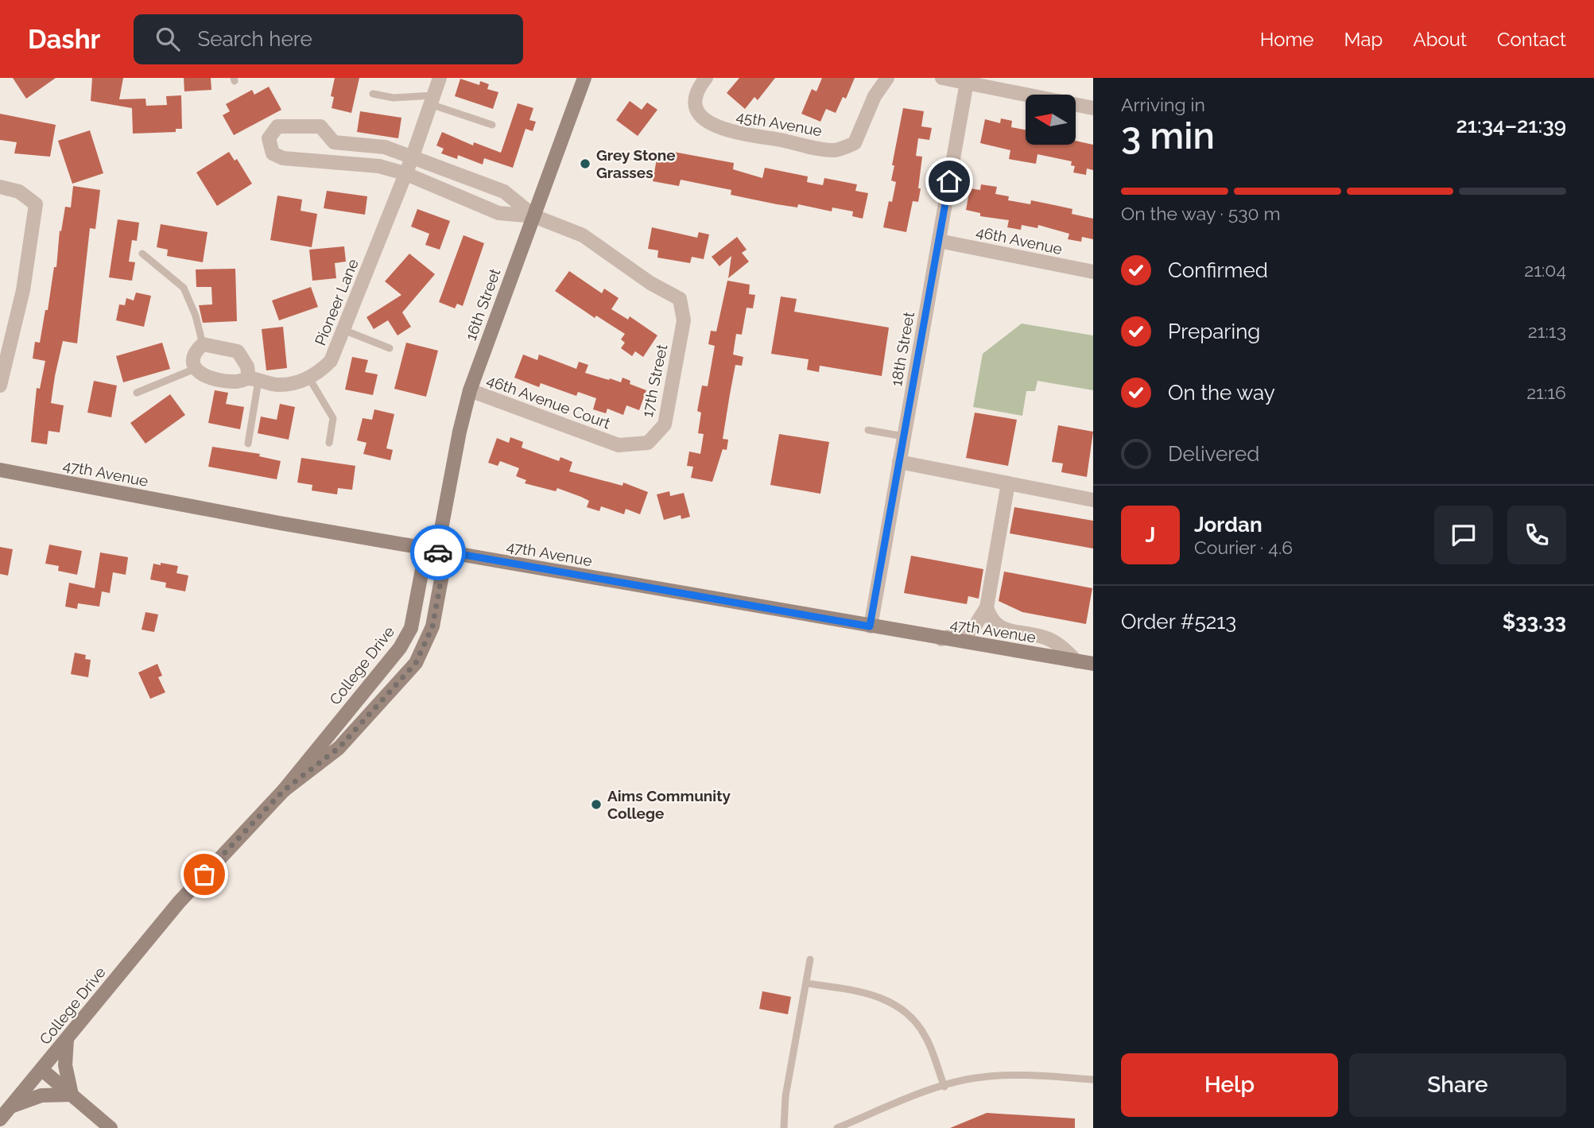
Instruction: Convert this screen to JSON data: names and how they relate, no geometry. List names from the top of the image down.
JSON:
{
  "streets": {
    "main road": ["16th Street", "47th Avenue", "College Drive"],
    "street": [
      "45th Avenue",
      "46th Avenue",
      "Pioneer Lane",
      "18th Street",
      "17th Street",
      "46th Avenue Court"
    ]
  },
  "crossings": [
    ["46th Avenue", "18th Street"],
    ["16th Street", "17th Street"],
    ["16th Street", "46th Avenue Court"],
    ["16th Street", "47th Avenue"],
    ["16th Street", "College Drive"],
    ["18th Street", "47th Avenue"],
    ["17th Street", "46th Avenue Court"],
    ["47th Avenue", "College Drive"]
  ],
  "places": ["Grey Stone Grasses", "Aims Community College"],
  "north": "left",
  "page": {
    "header": "Dashr",
    "search": "Search here",
    "nav": [
      "Home",
      "Map",
      "About",
      "Contact"
    ],
    "heading": ["3 min", "Arriving in", "21:34–21:39"],
    "panel": [
      "Jordan",
      "Courier · 4.6",
      "Order #5213",
      "$33.33"
    ],
    "bar": "On the way · 530 m",
    "list": [
      ["Confirmed", "21:04"],
      ["Preparing", "21:13"],
      ["On the way", "21:16"],
      "Delivered"
    ],
    "round": "J",
    "buttons": ["Help", "Share"]
  }
}
